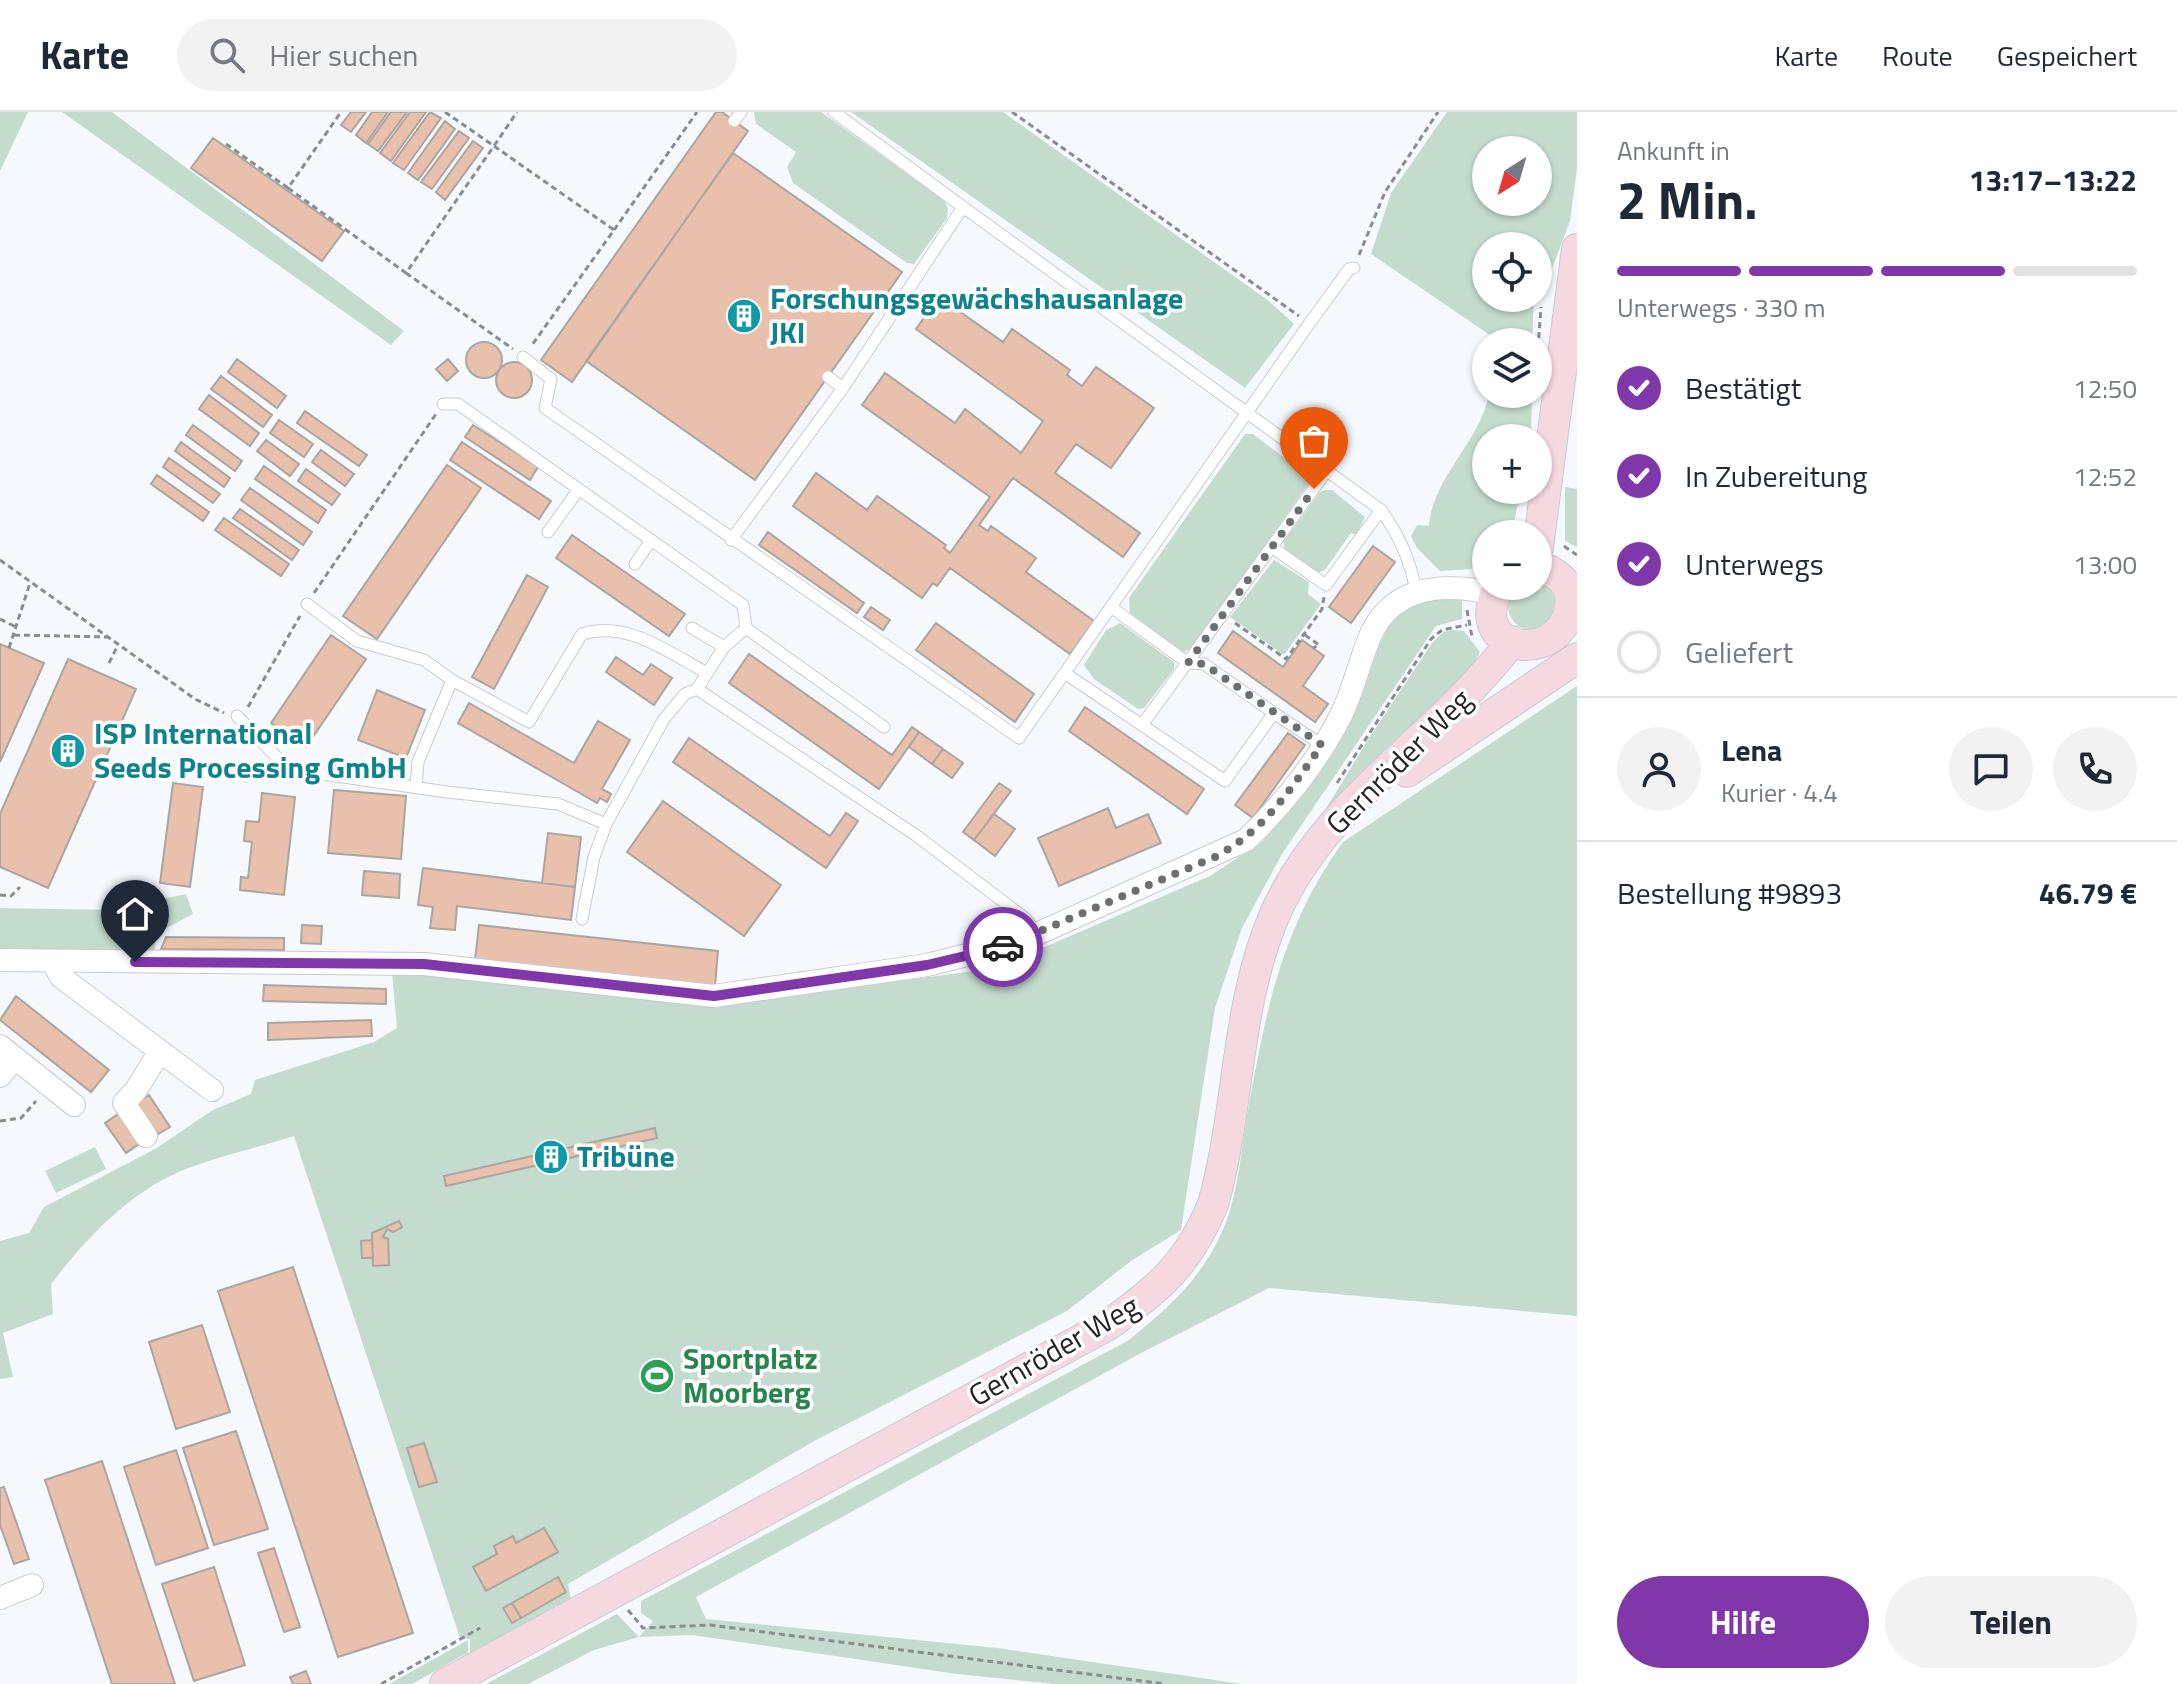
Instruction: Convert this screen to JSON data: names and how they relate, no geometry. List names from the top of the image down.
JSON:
{
  "streets": {
    "main road": ["Gernröder Weg"]
  },
  "places": {
    "building": ["Forschungsgewächshausanlage JKI", "ISP International Seeds Processing GmbH", "Tribüne"],
    "sports": ["Sportplatz Moorberg"]
  },
  "north": "bottom left",
  "page": {
    "header": "Karte",
    "search": "Hier suchen",
    "nav": ["Karte", "Route", "Gespeichert"],
    "heading": ["2 Min.", "Ankunft in", "13:17–13:22"],
    "panel": [
      "Lena",
      "Kurier · 4.4",
      "Bestellung #9893",
      "46.79 €"
    ],
    "map_buttons": ["+", "−"],
    "bar": "Unterwegs · 330 m",
    "list": [
      ["Bestätigt", "12:50"],
      ["In Zubereitung", "12:52"],
      ["Unterwegs", "13:00"],
      "Geliefert"
    ],
    "buttons": ["Hilfe", "Teilen"]
  }
}
